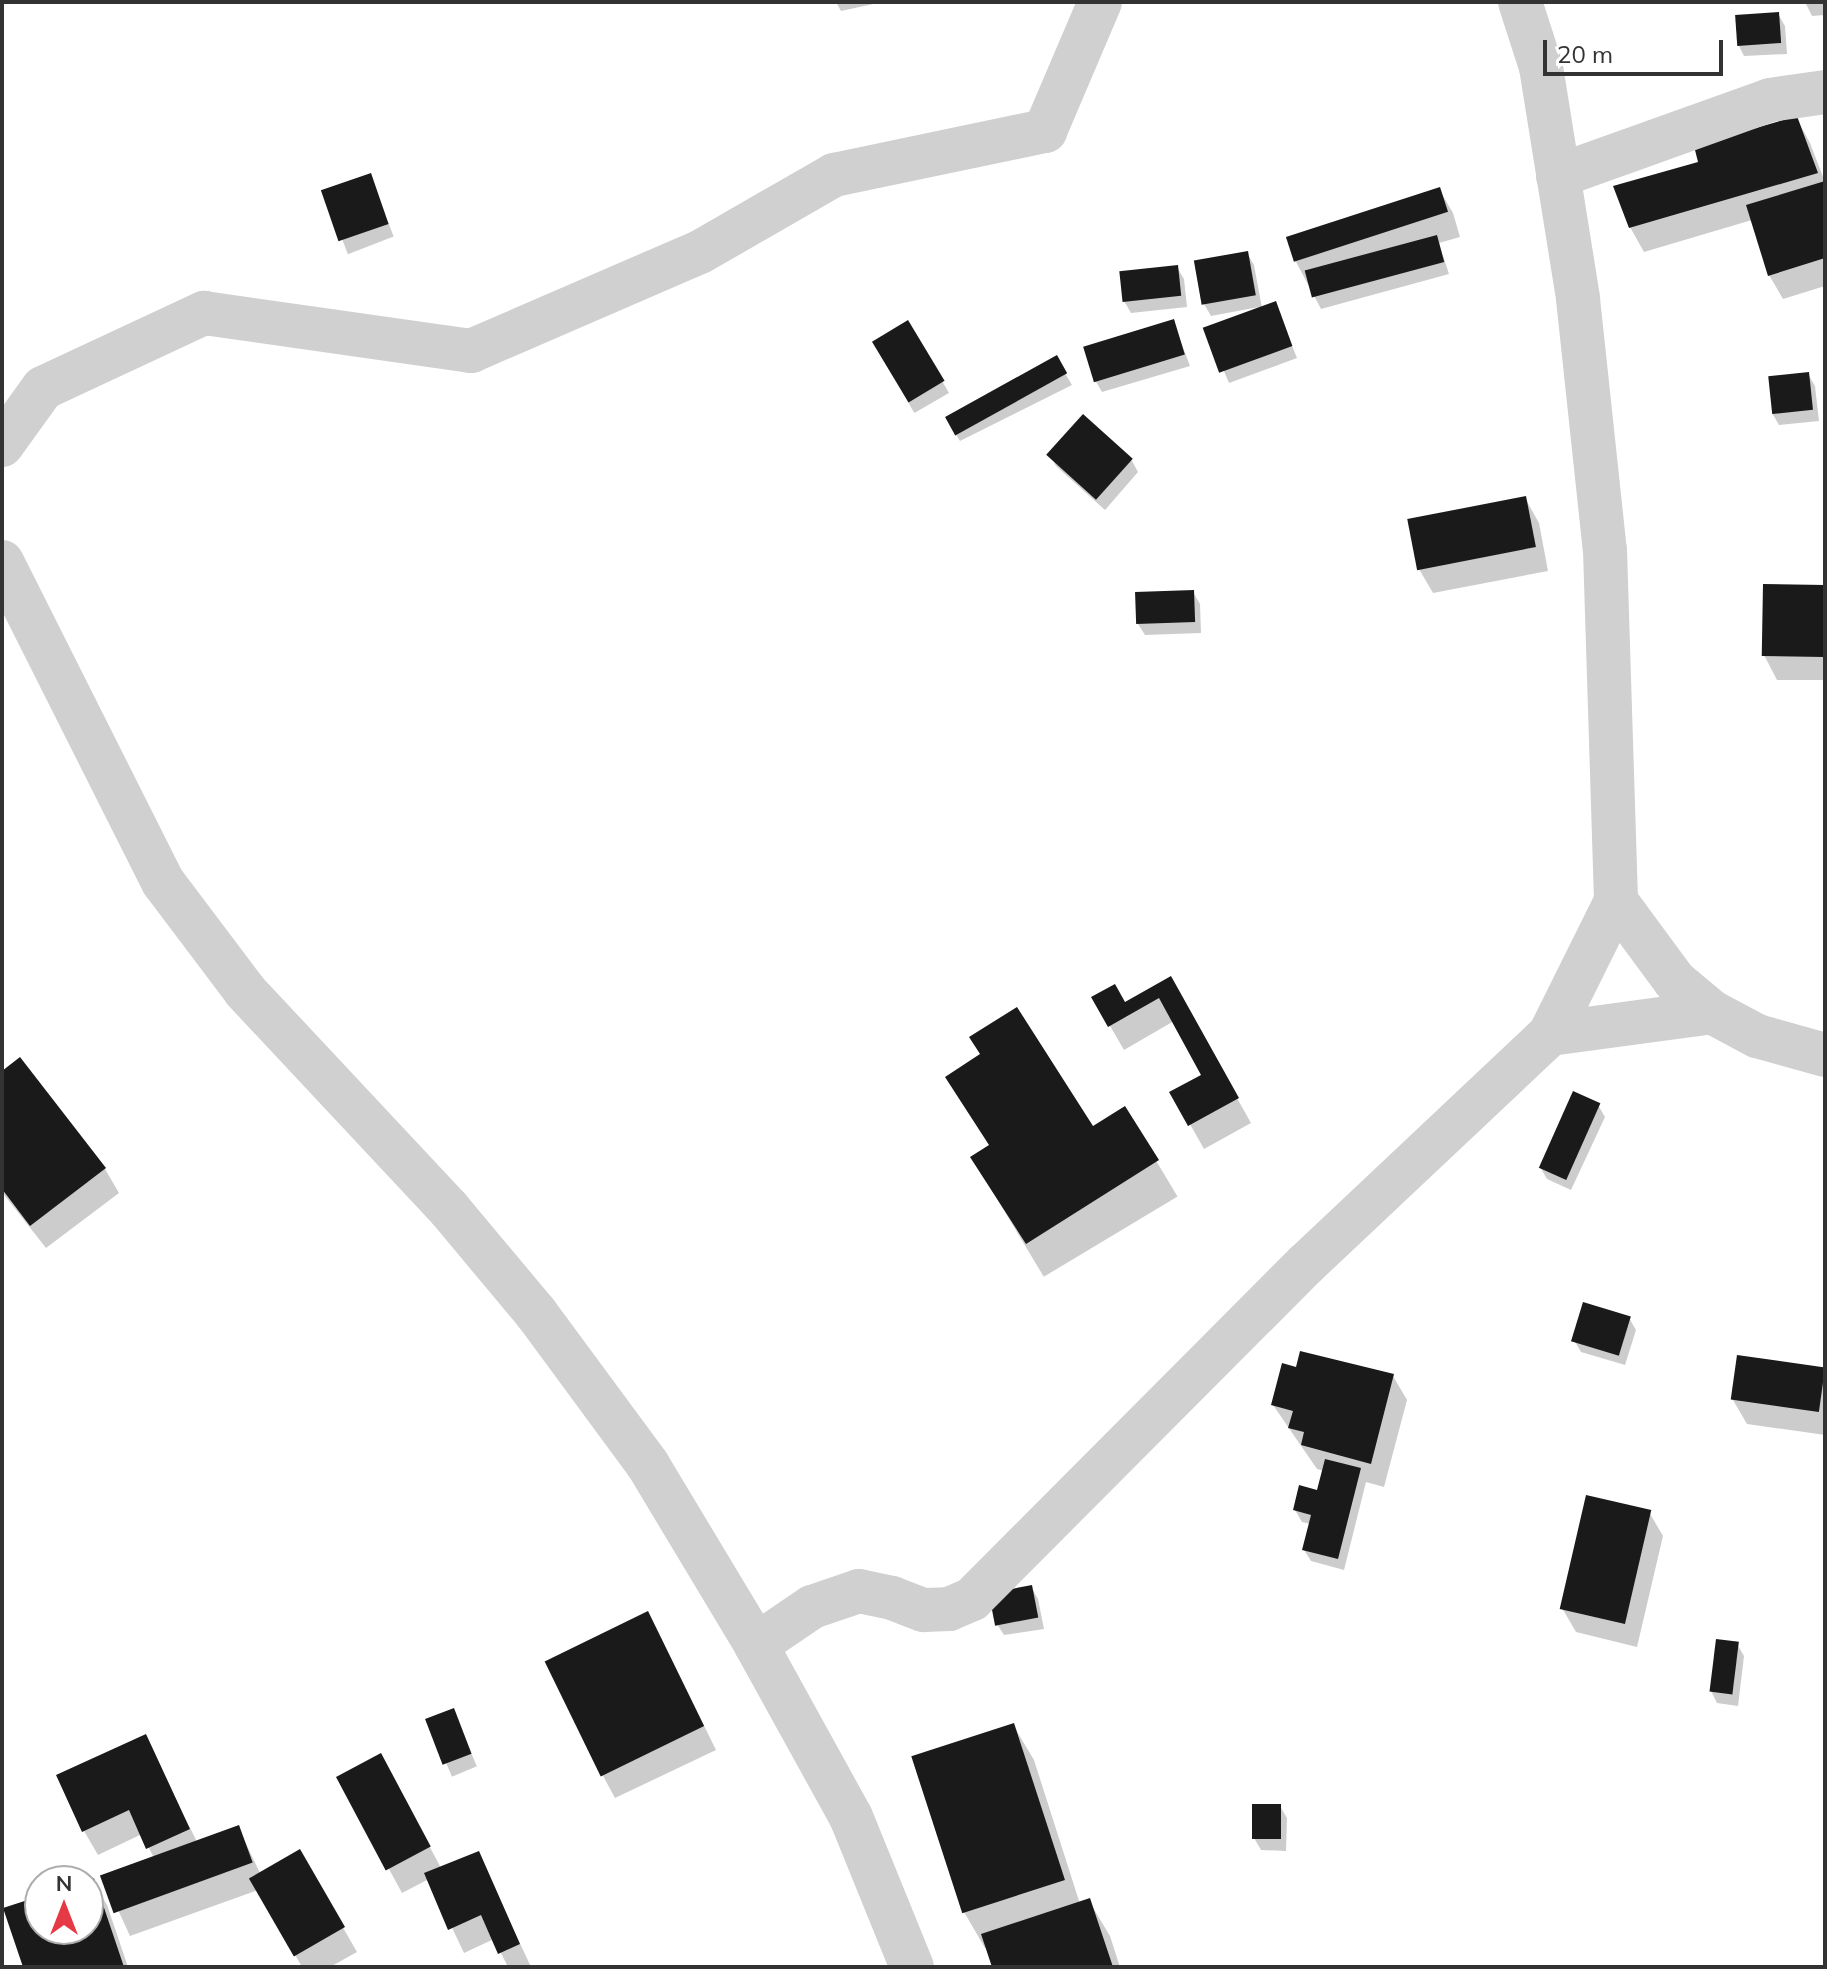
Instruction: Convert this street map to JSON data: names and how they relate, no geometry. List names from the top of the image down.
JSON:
{
  "scale_bar": "20 m",
  "north": "top"
}
